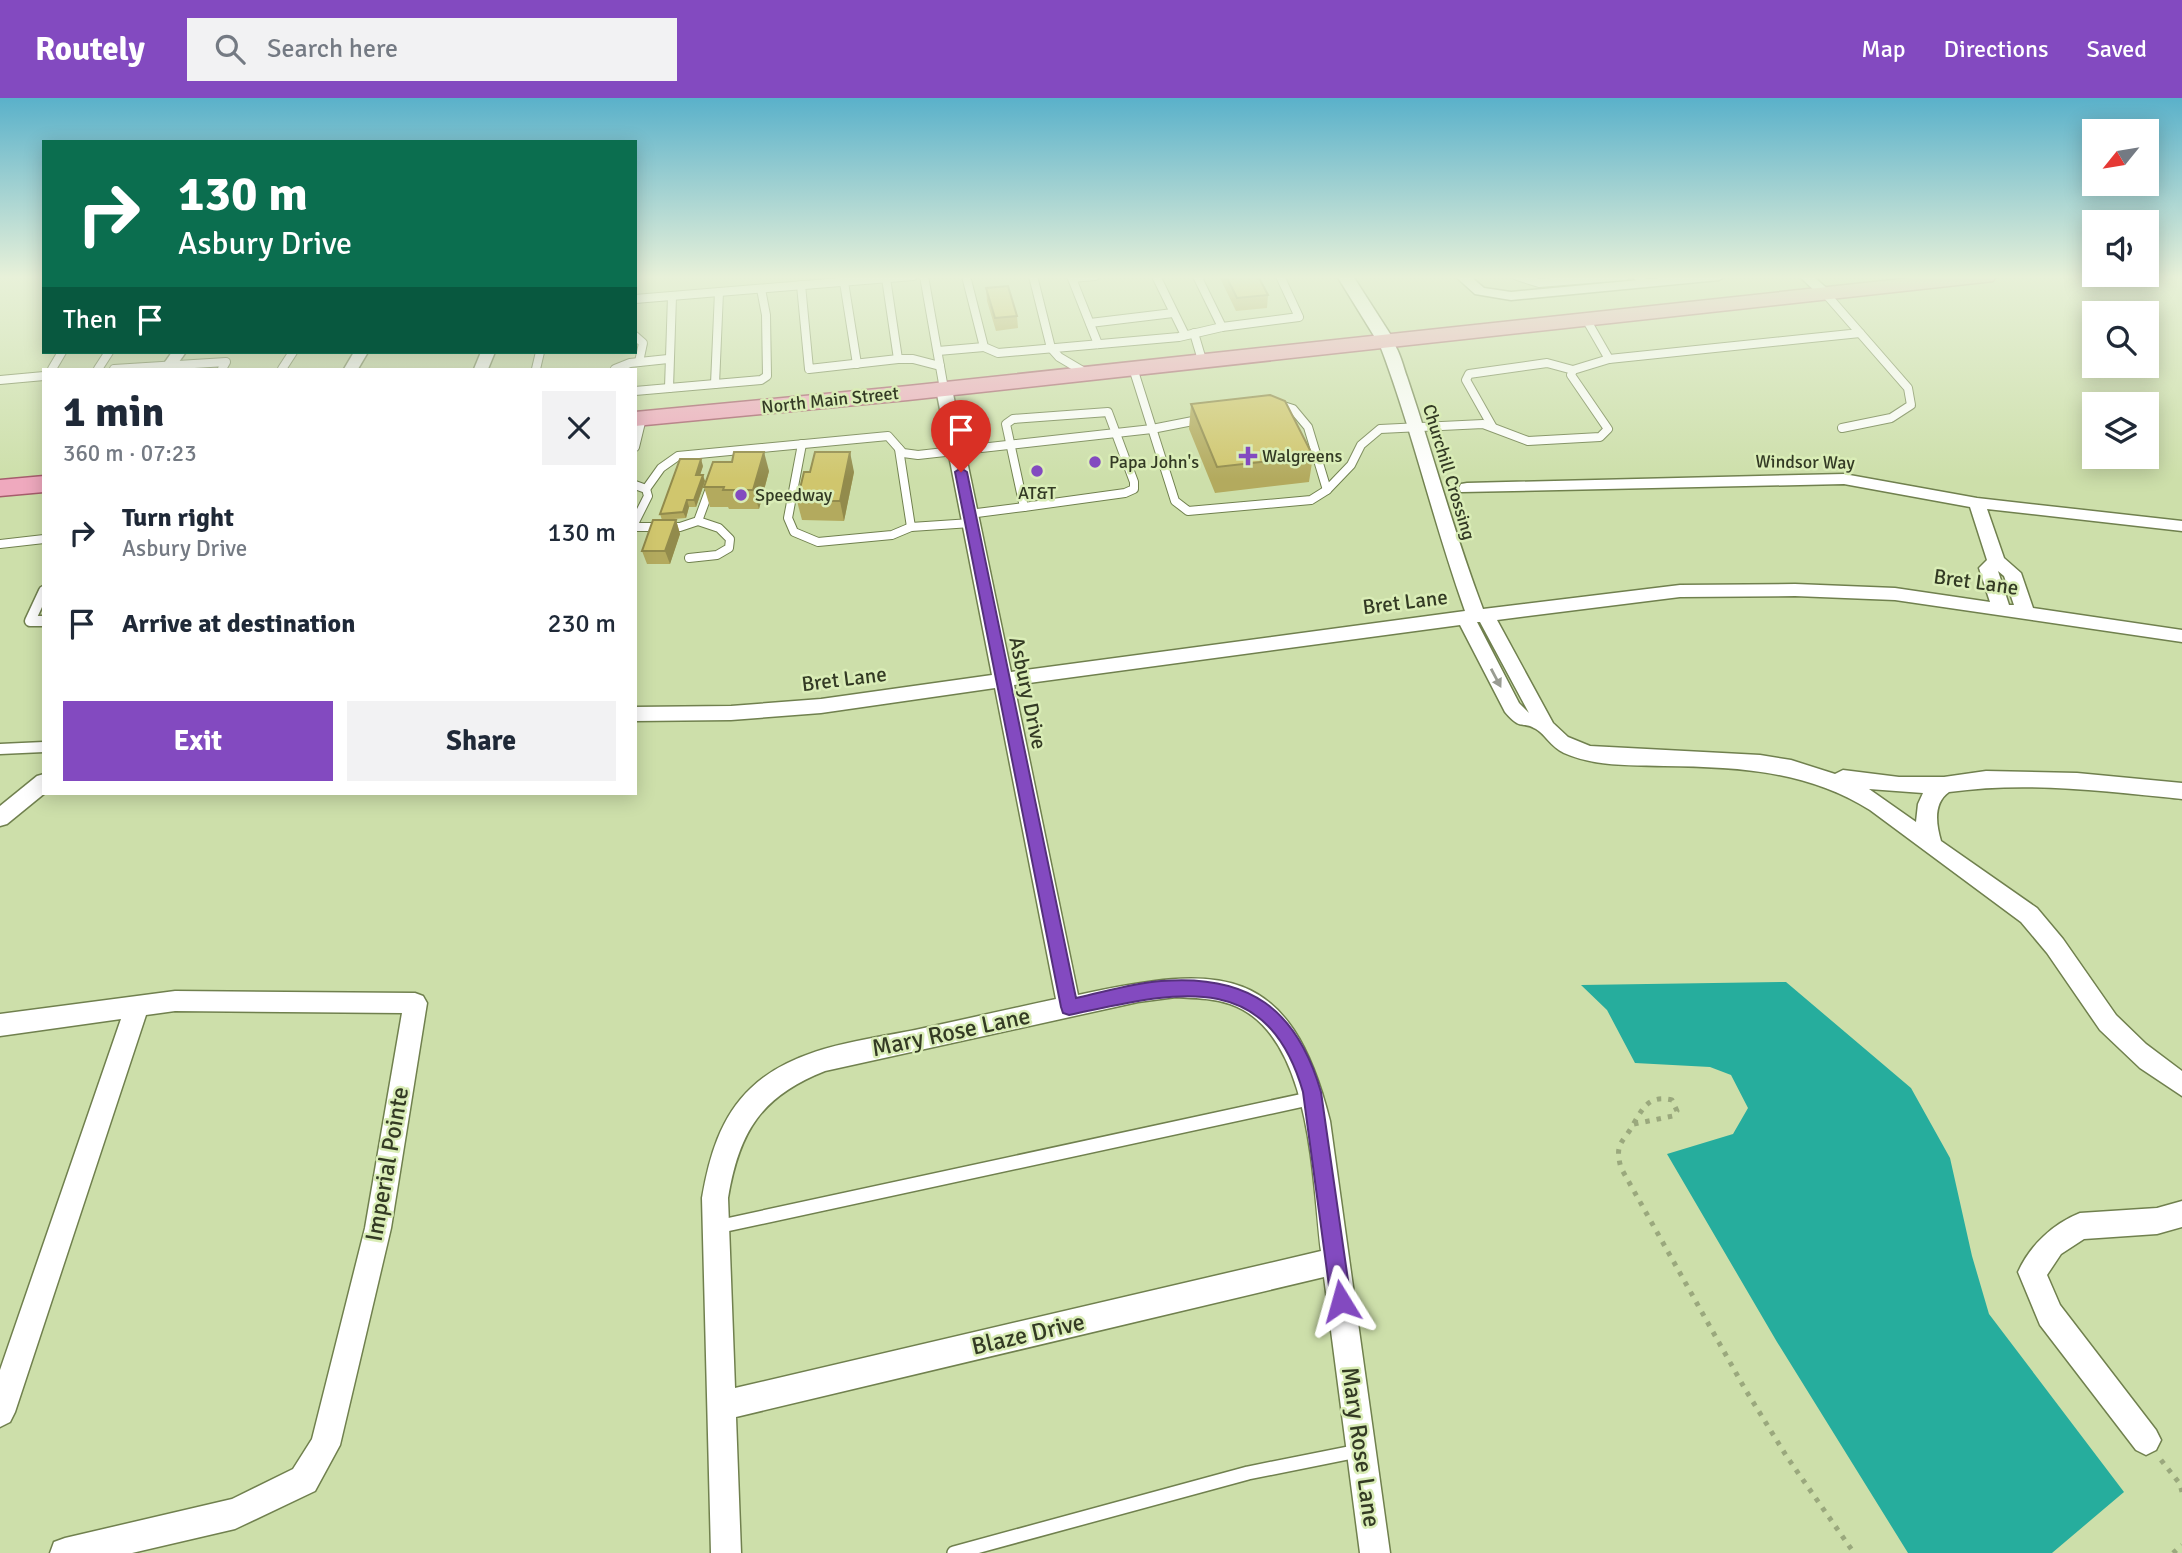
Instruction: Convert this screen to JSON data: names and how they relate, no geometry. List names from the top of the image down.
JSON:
{
  "streets": {
    "main road": ["North Main Street"],
    "street": [
      "Windsor Way",
      "Churchill Crossing",
      "Bret Lane",
      "Asbury Drive",
      "Mary Rose Lane",
      "Imperial Pointe",
      "Blaze Drive"
    ]
  },
  "crossings": [
    ["North Main Street", "Asbury Drive"],
    ["Churchill Crossing", "Bret Lane"],
    ["Bret Lane", "Asbury Drive"],
    ["Asbury Drive", "Mary Rose Lane"],
    ["Mary Rose Lane", "Blaze Drive"]
  ],
  "places": {
    "health": ["Walgreens"],
    "other": ["Papa John's", "AT&T", "Speedway"]
  },
  "north": "bottom left",
  "page": {
    "header": "Routely",
    "search": "Search here",
    "nav": ["Map", "Directions", "Saved"],
    "turn": ["130 m", "Asbury Drive"],
    "then": "Then",
    "heading": ["1 min", "360 m · 07:23"],
    "list": [
      {
        "name": "Turn right",
        "note": "Asbury Drive",
        "value": "130 m"
      },
      {
        "name": "Arrive at destination",
        "value": "230 m"
      }
    ],
    "buttons": ["Exit", "Share"]
  }
}
